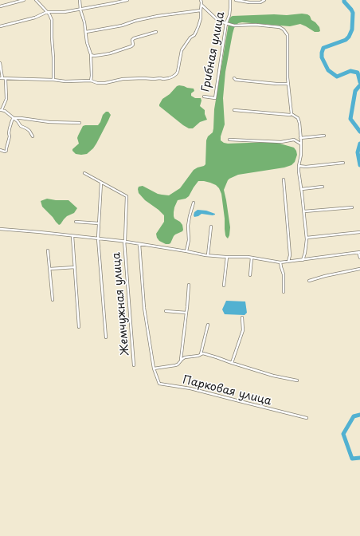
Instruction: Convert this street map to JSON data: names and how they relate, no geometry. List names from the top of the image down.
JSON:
{
  "streets": {
    "street": ["Грибная улица", "Жемчужная улица", "Парковая улица"]
  }
}
